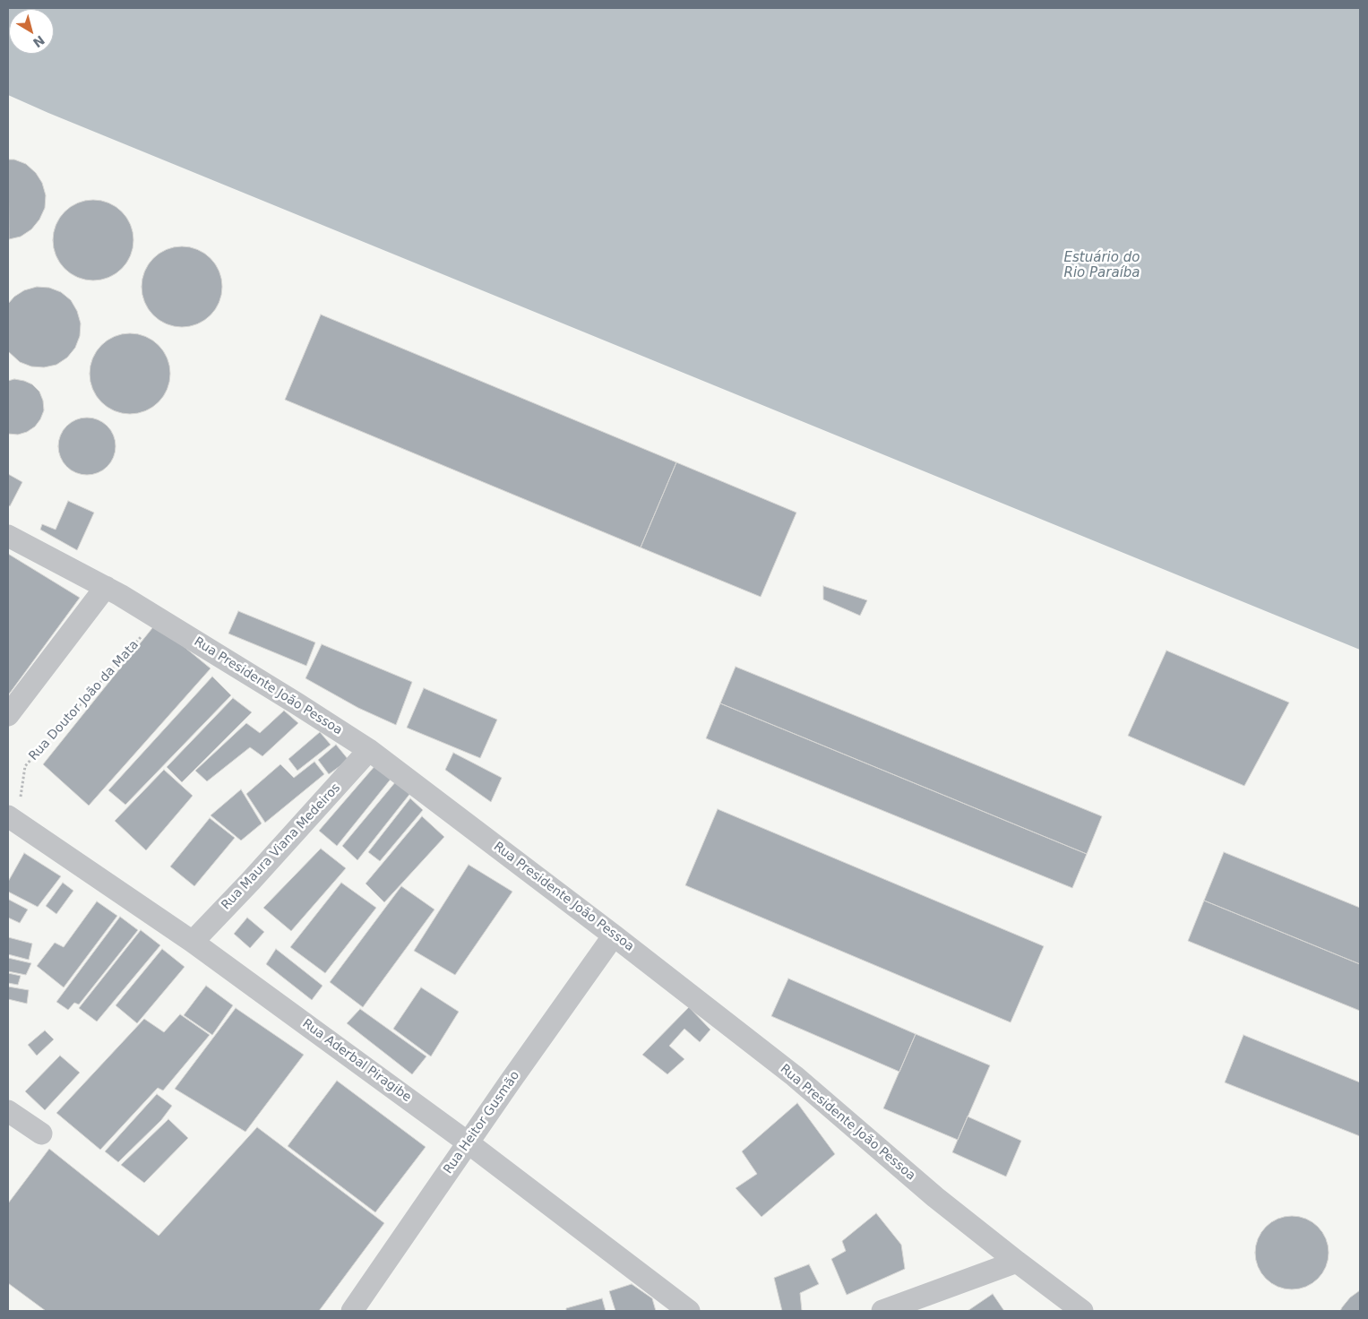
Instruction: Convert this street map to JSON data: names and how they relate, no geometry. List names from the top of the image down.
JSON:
{
  "streets": {
    "street": [
      "Rua Presidente João Pessoa",
      "Rua Maura Viana Medeiros",
      "Rua Aderbal Piragibe",
      "Rua Heitor Gusmão"
    ],
    "path": ["Rua Doutor João da Mata"]
  },
  "crossings": [
    ["Rua Presidente João Pessoa", "Rua Doutor João da Mata"],
    ["Rua Presidente João Pessoa", "Rua Maura Viana Medeiros"],
    ["Rua Presidente João Pessoa", "Rua Heitor Gusmão"],
    ["Rua Doutor João da Mata", "Rua Aderbal Piragibe"],
    ["Rua Maura Viana Medeiros", "Rua Aderbal Piragibe"],
    ["Rua Aderbal Piragibe", "Rua Heitor Gusmão"]
  ],
  "water": ["Estuário do Rio Paraíba"],
  "north": "bottom right"
}
